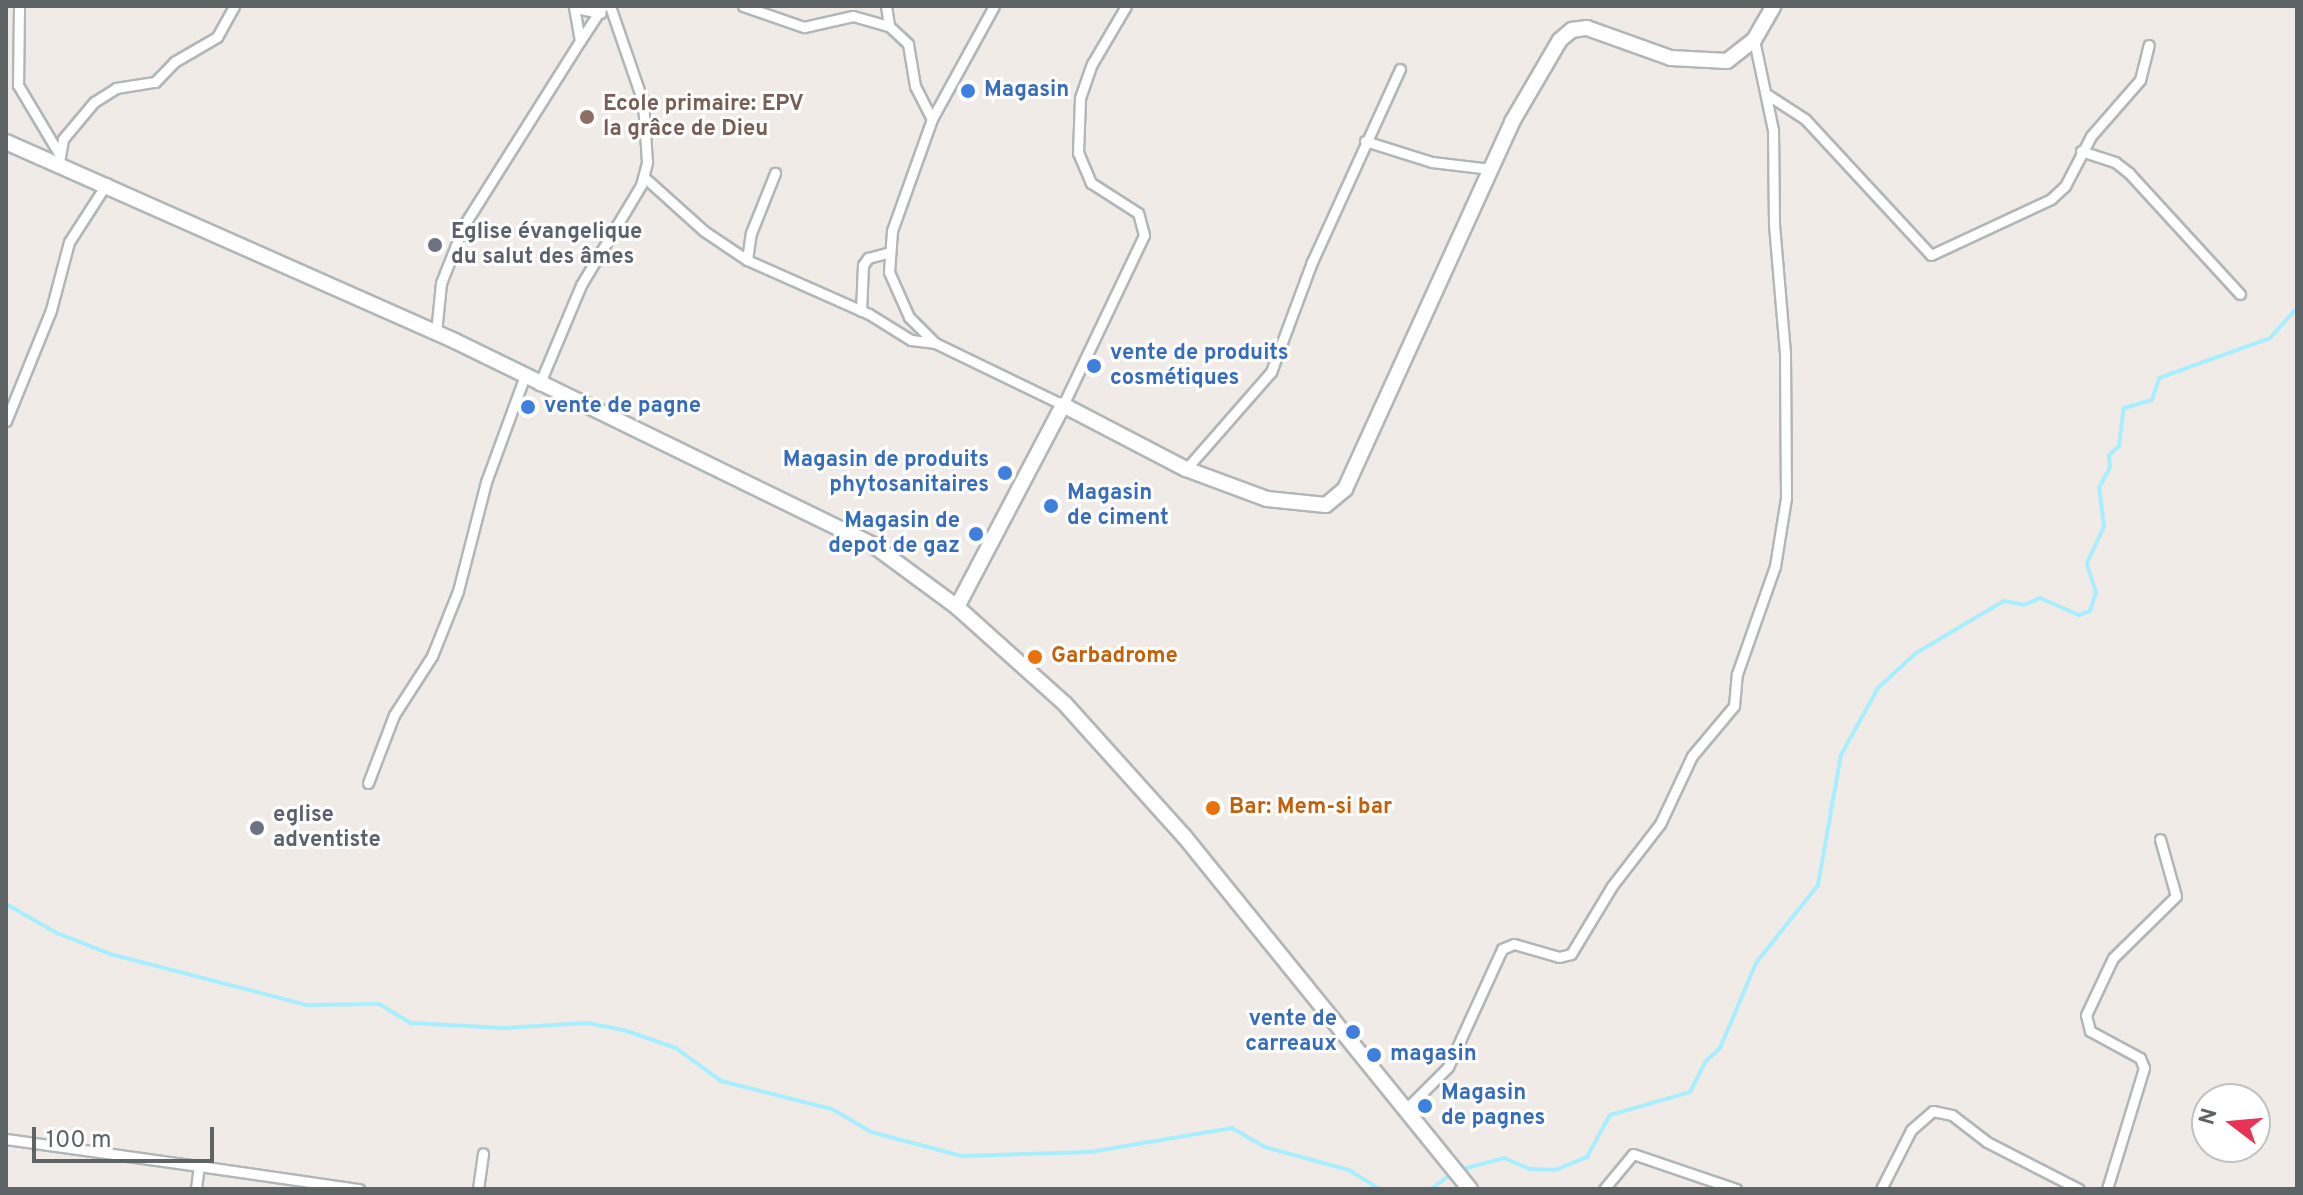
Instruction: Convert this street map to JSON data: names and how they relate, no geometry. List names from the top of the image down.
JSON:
{
  "places": [
    "Magasin",
    "Ecole primaire: EPV la grâce de Dieu",
    "Eglise évangelique du salut des âmes",
    "vente de produits cosmétiques",
    "vente de pagne",
    "Magasin de produits phytosanitaires",
    "Magasin de ciment",
    "Magasin de depot de gaz",
    "Garbadrome",
    "Bar: Mem-si bar",
    "eglise adventiste",
    "vente de carreaux",
    "magasin",
    "Magasin de pagnes"
  ],
  "scale_bar": "100 m",
  "north": "left"
}
